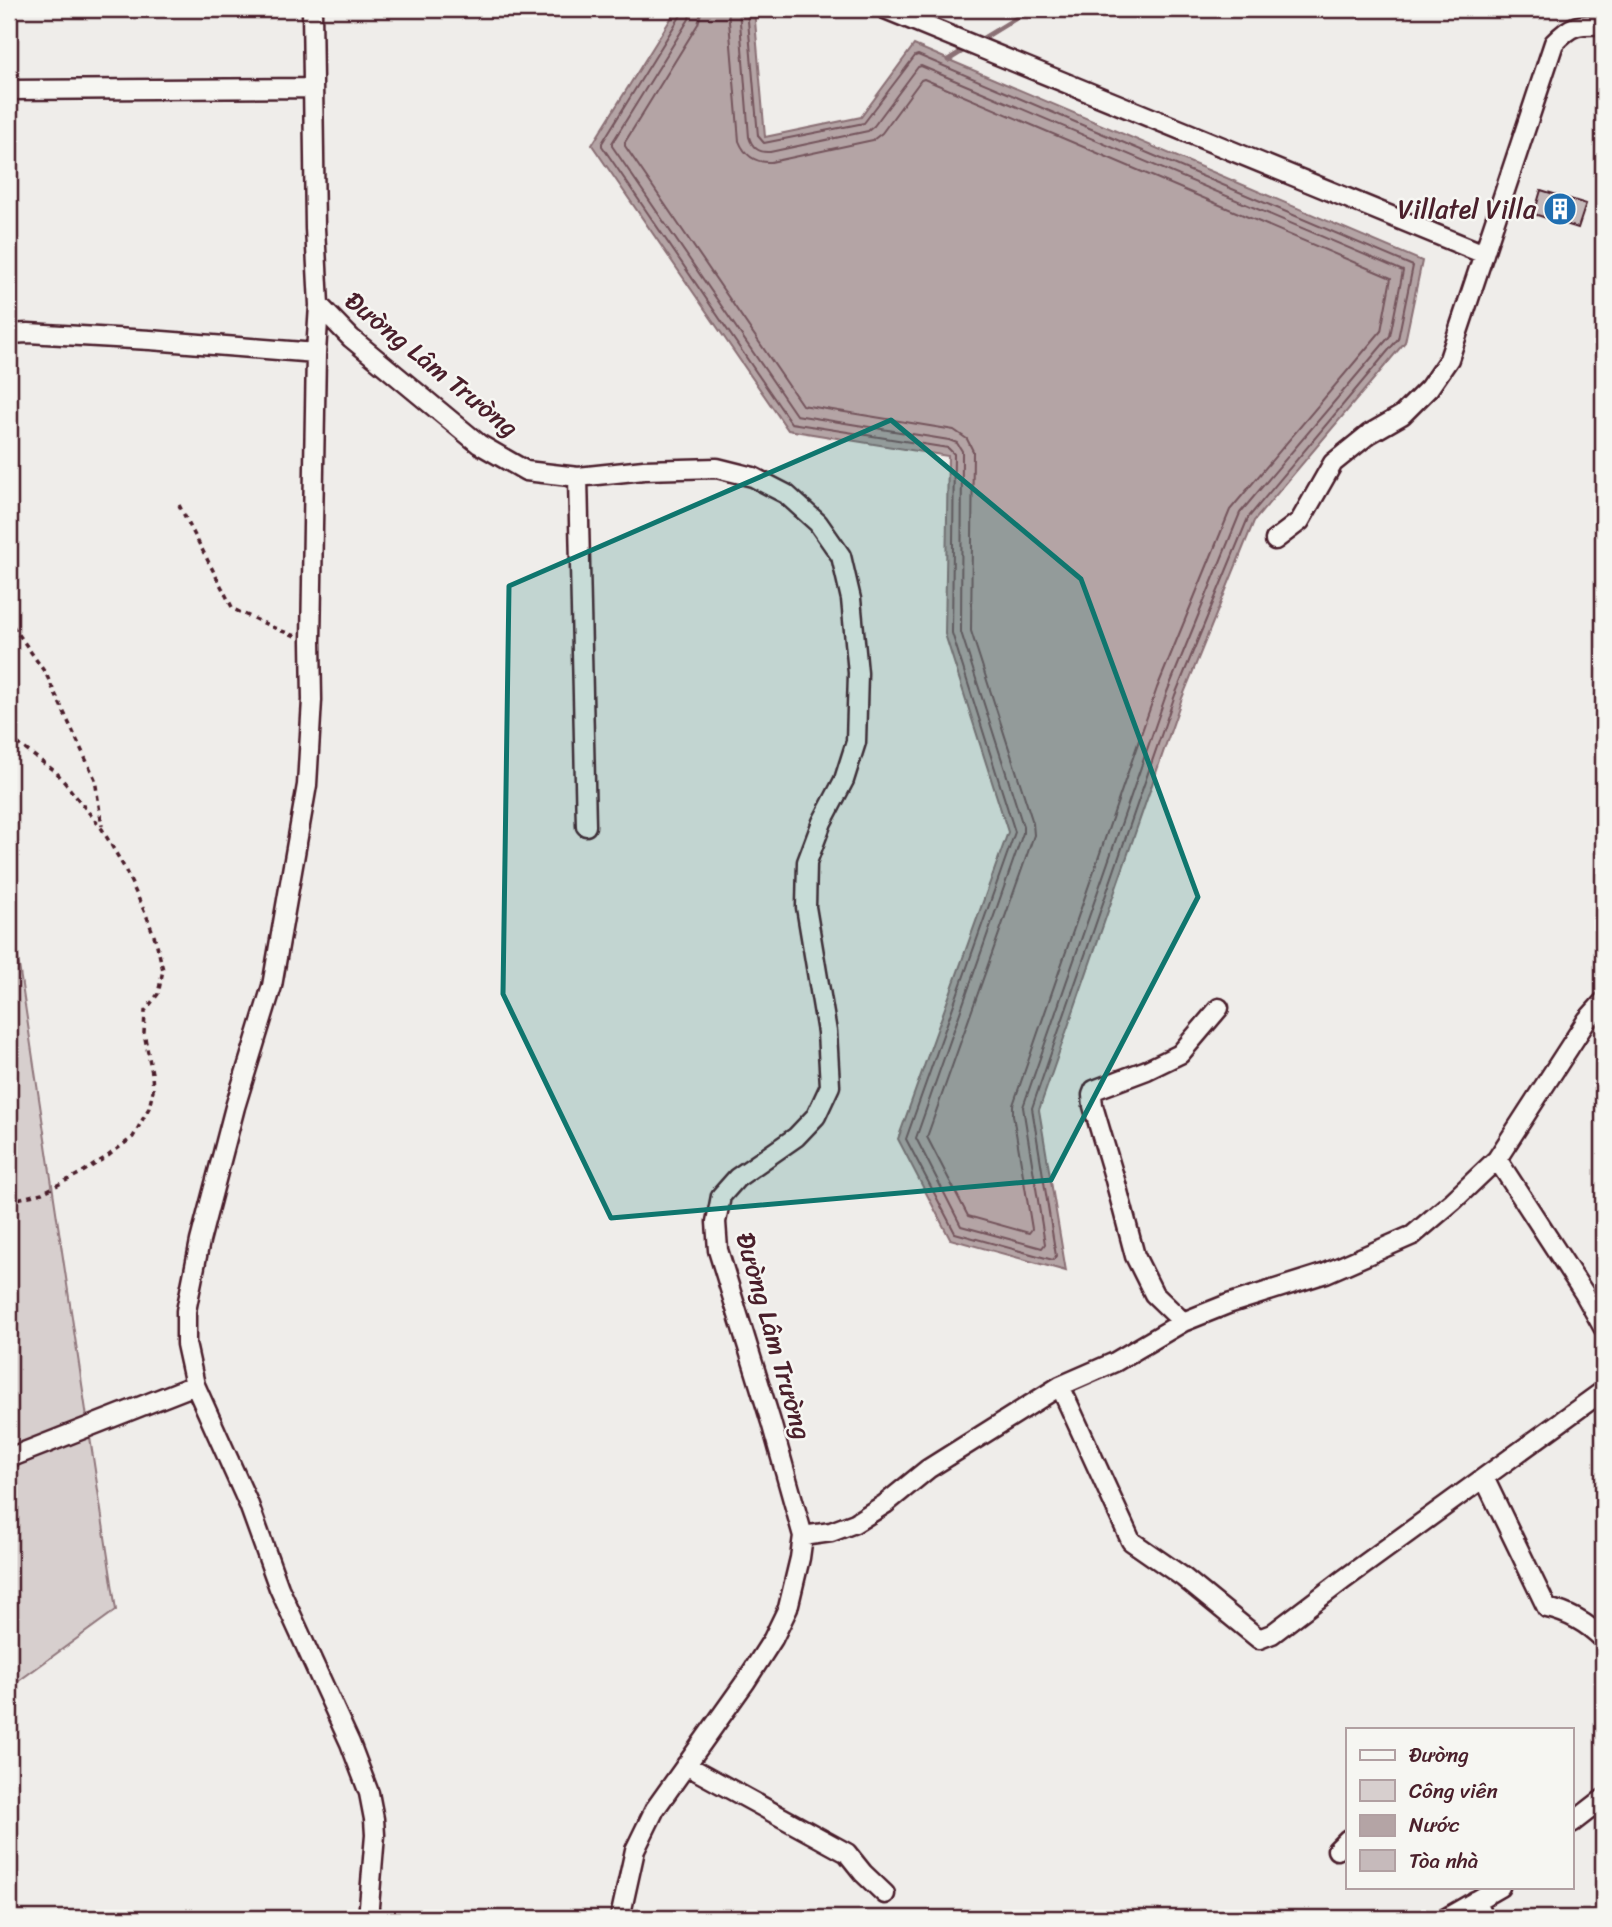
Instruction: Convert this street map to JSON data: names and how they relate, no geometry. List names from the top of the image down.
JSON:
{
  "streets": {
    "street": ["Đường Lâm Trường"]
  },
  "places": {
    "building": ["Villatel Villa"]
  },
  "legend": [
    "Đường",
    "Công viên",
    "Nước",
    "Tòa nhà"
  ]
}
